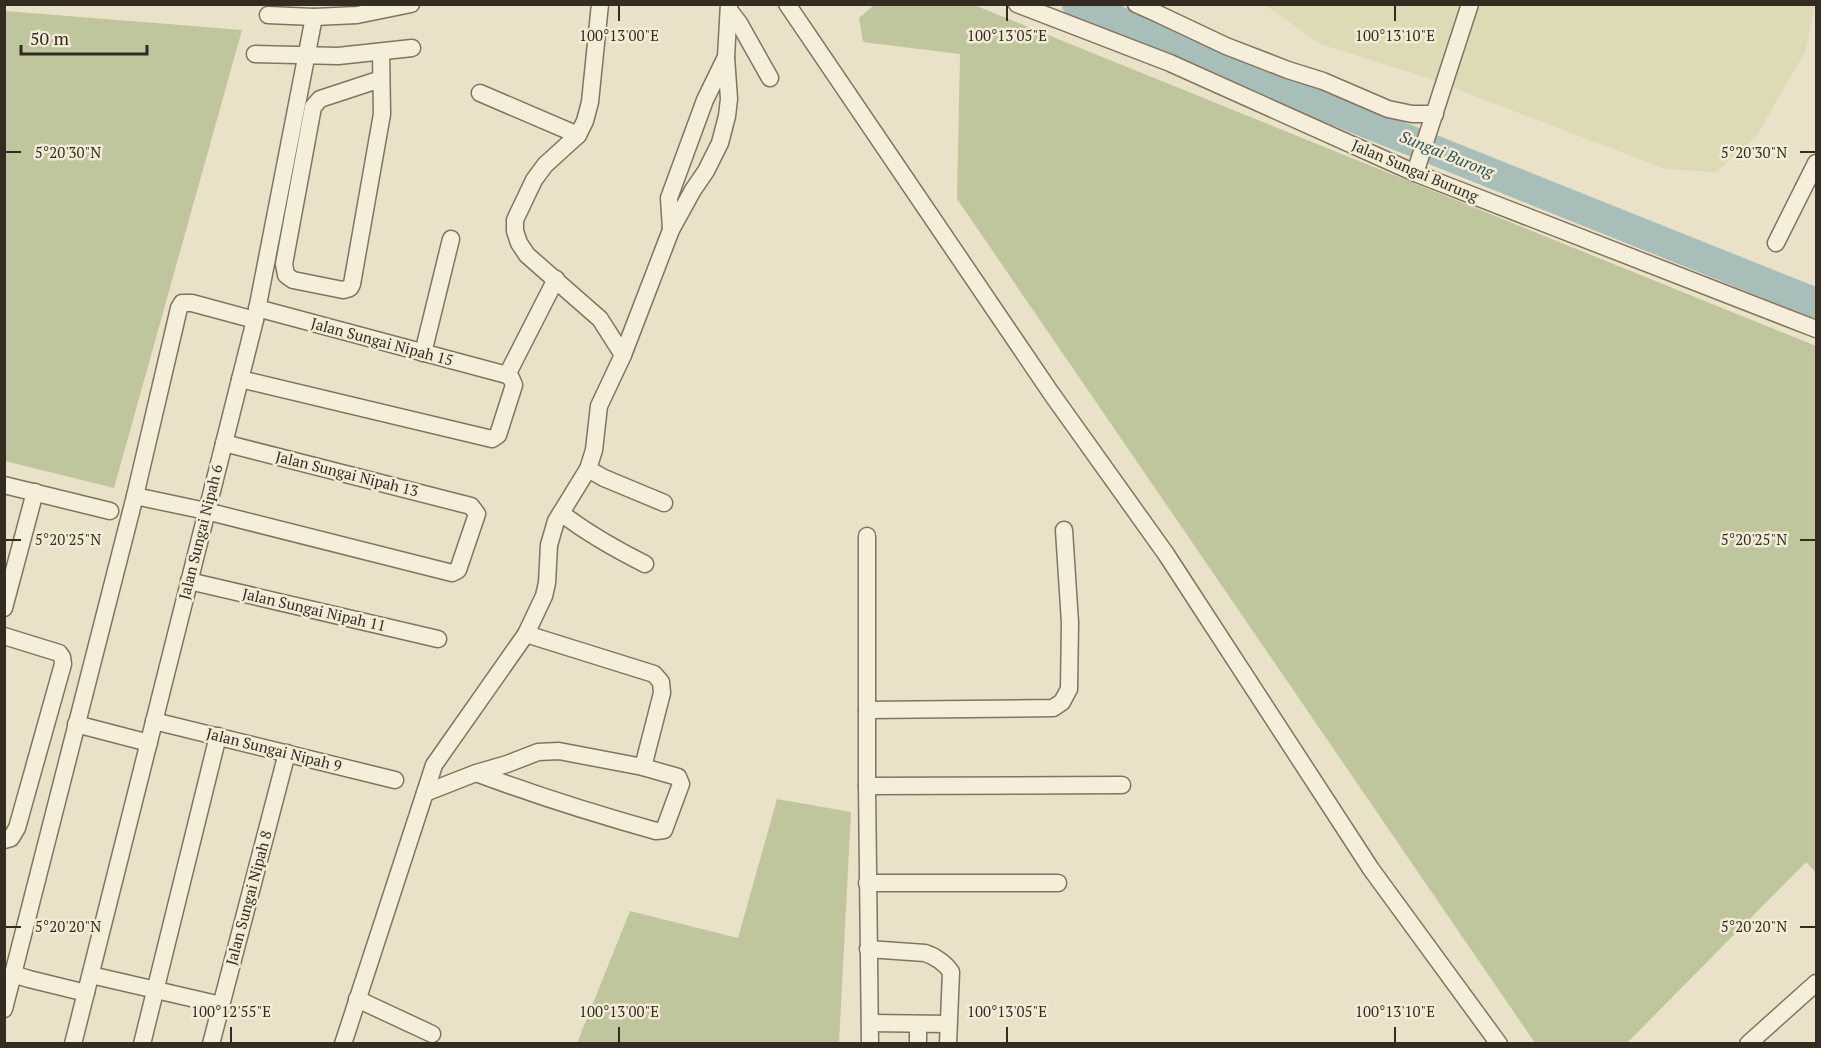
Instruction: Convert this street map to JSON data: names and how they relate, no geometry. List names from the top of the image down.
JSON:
{
  "streets": {
    "street": [
      "Jalan Sungai Burung",
      "Jalan Sungai Nipah 15",
      "Jalan Sungai Nipah 13",
      "Jalan Sungai Nipah 6",
      "Jalan Sungai Nipah 11",
      "Jalan Sungai Nipah 9",
      "Jalan Sungai Nipah 8"
    ]
  },
  "crossings": [
    ["Jalan Sungai Nipah 15", "Jalan Sungai Nipah 6"],
    ["Jalan Sungai Nipah 13", "Jalan Sungai Nipah 6"],
    ["Jalan Sungai Nipah 6", "Jalan Sungai Nipah 11"],
    ["Jalan Sungai Nipah 6", "Jalan Sungai Nipah 9"],
    ["Jalan Sungai Nipah 9", "Jalan Sungai Nipah 8"]
  ],
  "water": ["Sungai Burong"],
  "scale_bar": "50 m",
  "coordinates": [
    "100°13'00\"E",
    "100°13'05\"E",
    "100°13'10\"E",
    "5°20'30\"N",
    "5°20'25\"N",
    "5°20'20\"N",
    "100°12'55\"E"
  ]
}
